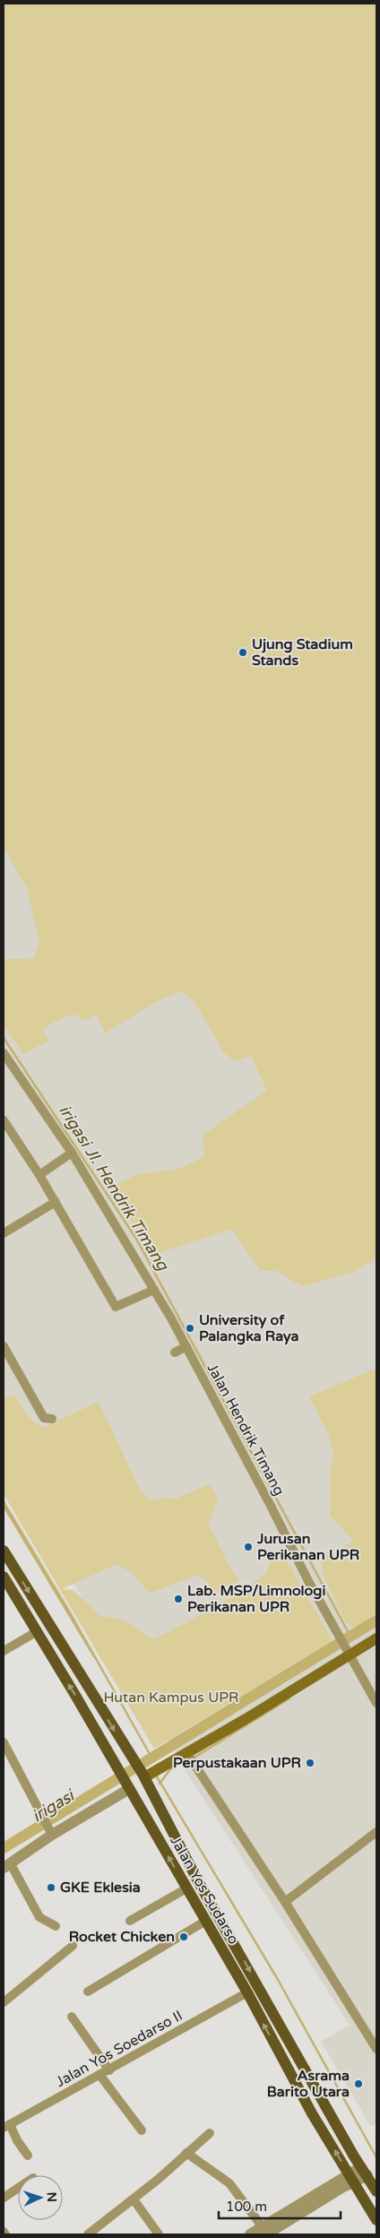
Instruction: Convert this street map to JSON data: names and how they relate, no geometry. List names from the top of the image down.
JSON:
{
  "streets": {
    "main road": ["Jalan Yos Sudarso"],
    "street": ["Jalan Hendrik Timang", "Jalan Yos Soedarso II"]
  },
  "crossings": [
    ["Jalan Yos Sudarso", "Jalan Yos Soedarso II"]
  ],
  "water": ["irigasi Jl. Hendrik Timang", "irigasi"],
  "parks": ["Hutan Kampus UPR"],
  "places": [
    "Ujung Stadium Stands",
    "University of Palangka Raya",
    "Jurusan Perikanan UPR",
    "Lab. MSP/Limnologi Perikanan UPR",
    "Perpustakaan UPR",
    "GKE Eklesia",
    "Rocket Chicken",
    "Asrama Barito Utara"
  ],
  "scale_bar": "100 m",
  "north": "right"
}
